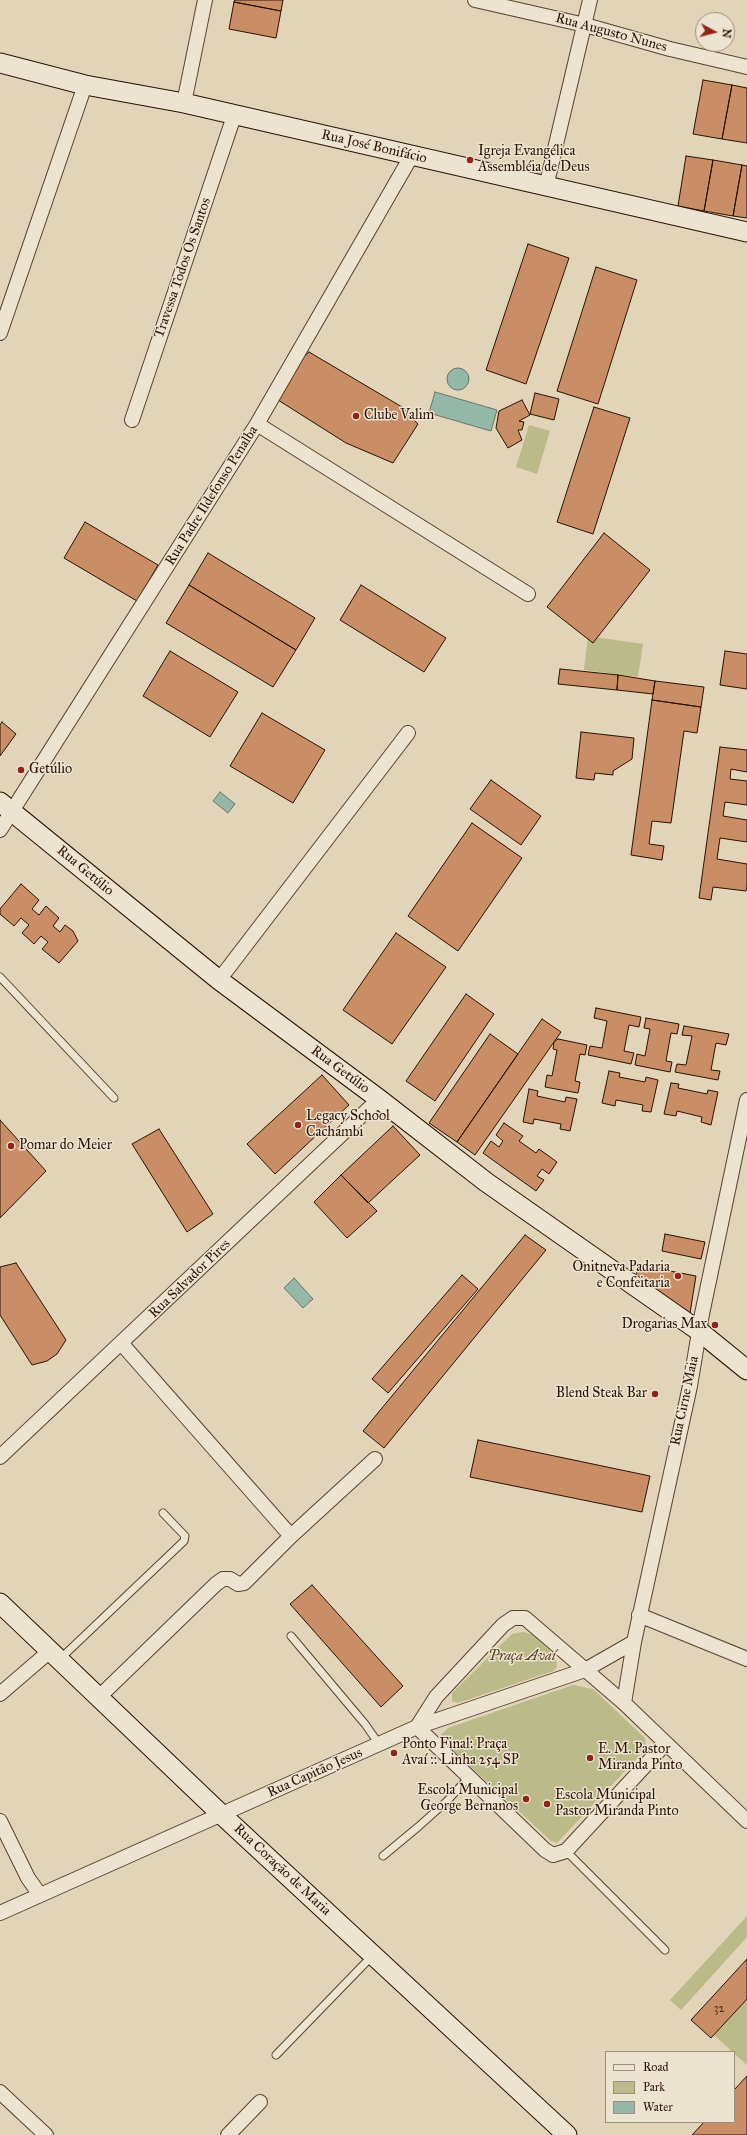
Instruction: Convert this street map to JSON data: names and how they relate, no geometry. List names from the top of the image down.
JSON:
{
  "streets": {
    "street": [
      "Rua Augusto Nunes",
      "Rua José Bonifácio",
      "Travessa Todos Os Santos",
      "Rua Padre Ildefonso Penalba",
      "Rua Getúlio",
      "Rua Salvador Pires",
      "Rua Cirne Maia",
      "Rua Capitão Jesus",
      "Rua Coração de Maria"
    ]
  },
  "crossings": [
    ["Rua José Bonifácio", "Travessa Todos Os Santos"],
    ["Rua José Bonifácio", "Rua Padre Ildefonso Penalba"],
    ["Rua Padre Ildefonso Penalba", "Rua Getúlio"],
    ["Rua Getúlio", "Rua Salvador Pires"],
    ["Rua Getúlio", "Rua Cirne Maia"],
    ["Rua Cirne Maia", "Rua Capitão Jesus"],
    ["Rua Capitão Jesus", "Rua Coração de Maria"]
  ],
  "parks": ["Praça Avaí"],
  "places": [
    "Igreja Evangélica Assembléia de Deus",
    "Clube Valim",
    "Getúlio",
    "Legacy School Cachambi",
    "Pomar do Meier",
    "Onitneva Padaria e Confeitaria",
    "Drogarias Max",
    "Blend Steak Bar",
    "Ponto Final: Praça Avaí :: Linha 254 SP",
    "E. M. Pastor Miranda Pinto",
    "Escola Municipal George Bernanos",
    "Escola Municipal Pastor Miranda Pinto"
  ],
  "house_numbers": ["32"],
  "legend": ["Road", "Park", "Water"],
  "north": "right"
}
